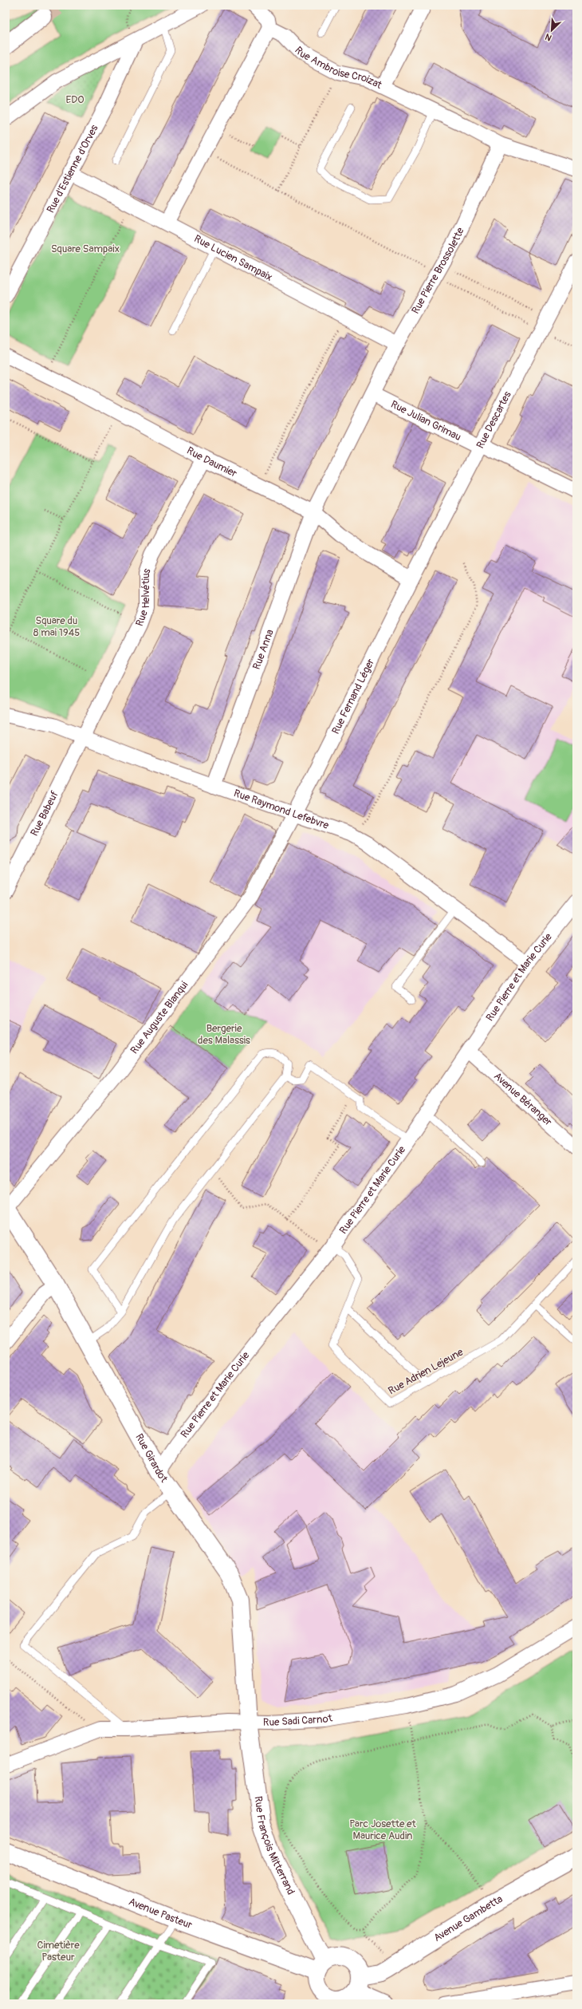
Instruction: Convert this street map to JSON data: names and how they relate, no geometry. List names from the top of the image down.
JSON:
{
  "streets": {
    "main road": [
      "Rue Girardot",
      "Rue François Mitterrand",
      "Avenue Pasteur",
      "Avenue Gambetta"
    ],
    "street": [
      "Rue Ambroise Croizat",
      "Rue d'Estienne d'Orves",
      "Rue Lucien Sampaix",
      "Rue Pierre Brossolette",
      "Rue Descartes",
      "Rue Julian Grimau",
      "Rue Daumier",
      "Rue Helvétius",
      "Rue Anna",
      "Rue Fernand Léger",
      "Rue Raymond Lefebvre",
      "Rue Babeuf",
      "Rue Pierre et Marie Curie",
      "Rue Auguste Blanqui",
      "Avenue Béranger",
      "Rue Sadi Carnot"
    ],
    "lane": ["Rue Adrien Lejeune"]
  },
  "crossings": [
    ["Rue d'Estienne d'Orves", "Rue Lucien Sampaix"],
    ["Rue Lucien Sampaix", "Rue Pierre Brossolette"],
    ["Rue Pierre Brossolette", "Rue Julian Grimau"],
    ["Rue Pierre Brossolette", "Rue Daumier"],
    ["Rue Pierre Brossolette", "Rue Anna"],
    ["Rue Descartes", "Rue Julian Grimau"],
    ["Rue Descartes", "Rue Daumier"],
    ["Rue Descartes", "Rue Fernand Léger"],
    ["Rue Daumier", "Rue Helvétius"],
    ["Rue Daumier", "Rue Anna"],
    ["Rue Daumier", "Rue Fernand Léger"],
    ["Rue Helvétius", "Rue Raymond Lefebvre"],
    ["Rue Helvétius", "Rue Babeuf"],
    ["Rue Anna", "Rue Raymond Lefebvre"],
    ["Rue Fernand Léger", "Rue Raymond Lefebvre"],
    ["Rue Fernand Léger", "Rue Auguste Blanqui"],
    ["Rue Raymond Lefebvre", "Rue Babeuf"],
    ["Rue Raymond Lefebvre", "Rue Pierre et Marie Curie"],
    ["Rue Raymond Lefebvre", "Rue Auguste Blanqui"],
    ["Rue Pierre et Marie Curie", "Avenue Béranger"],
    ["Rue Pierre et Marie Curie", "Rue Adrien Lejeune"],
    ["Rue Pierre et Marie Curie", "Rue Girardot"],
    ["Rue Auguste Blanqui", "Rue Girardot"],
    ["Rue Girardot", "Rue Sadi Carnot"],
    ["Rue Girardot", "Rue François Mitterrand"],
    ["Rue Sadi Carnot", "Rue François Mitterrand"],
    ["Rue François Mitterrand", "Avenue Pasteur"],
    ["Rue François Mitterrand", "Avenue Gambetta"],
    ["Avenue Pasteur", "Avenue Gambetta"]
  ],
  "parks": [
    "EDO",
    "Square Sampaix",
    "Square du 8 mai 1945",
    "Bergerie des Malassis",
    "Parc Josette et Maurice Audin",
    "Cimetière Pasteur"
  ],
  "north": "bottom left"
}
